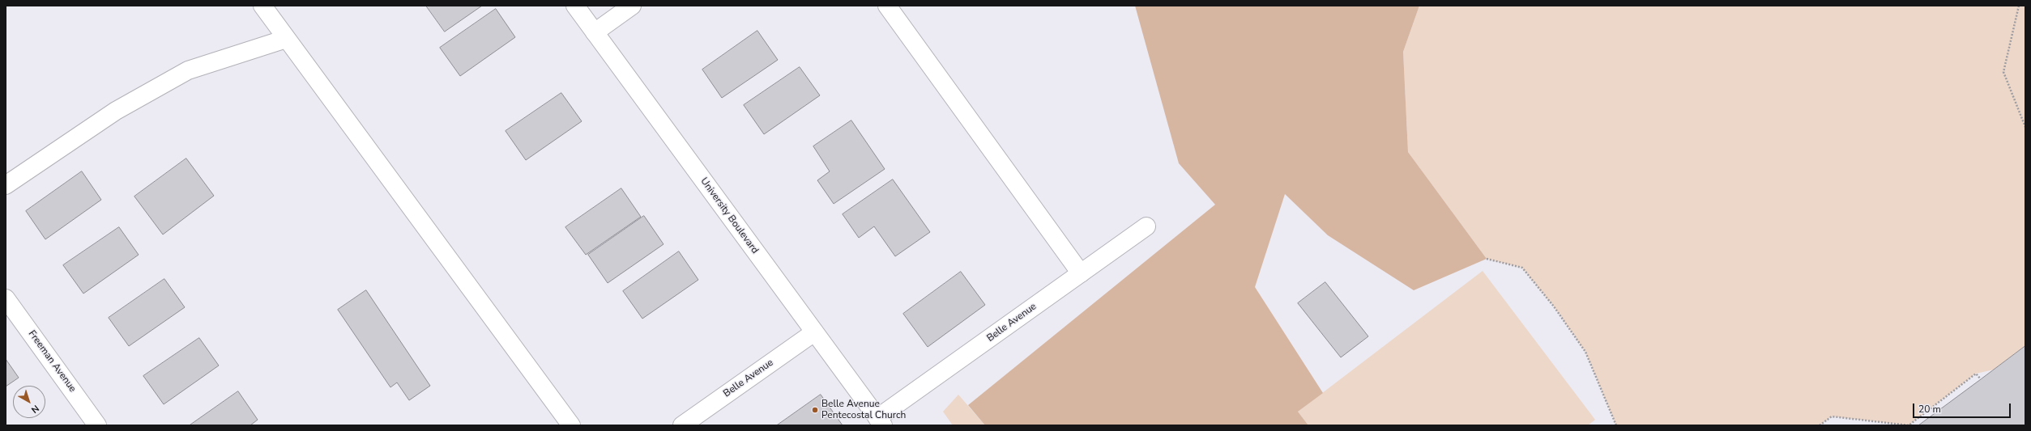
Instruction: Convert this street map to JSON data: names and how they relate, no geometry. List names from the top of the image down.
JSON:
{
  "streets": {
    "street": ["University Boulevard", "Belle Avenue", "Freeman Avenue"]
  },
  "crossings": [
    ["University Boulevard", "Belle Avenue"]
  ],
  "places": ["Belle Avenue Pentecostal Church"],
  "scale_bar": "20 m",
  "north": "bottom right"
}
